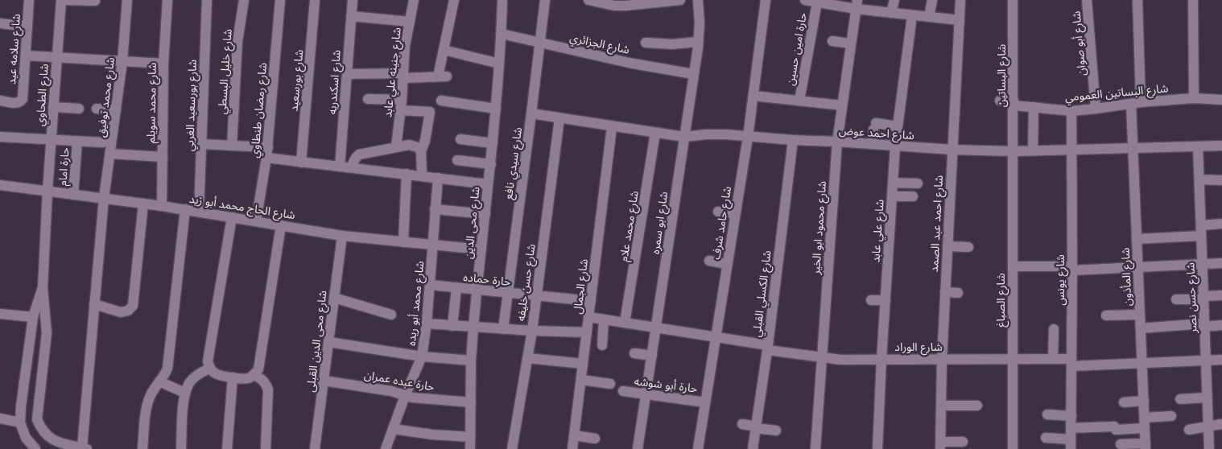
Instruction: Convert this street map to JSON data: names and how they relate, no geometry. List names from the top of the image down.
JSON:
{
  "streets": {
    "street": [
      "شارع الجزائري",
      "شارع أبو صوان",
      "شارع سلامه عيد",
      "حارة امين حسين",
      "شارع خليل البسطي",
      "شارع جنينه علي عابد",
      "شارع البساتين",
      "شارع بورسعيد",
      "شارع اسكندريه",
      "شارع البساتين العمومي",
      "شارع الطحاوي",
      "شارع محمد توفيق",
      "شارع محمد سويلم",
      "شارع بورسعيد الغربي",
      "شارع رمضان طنطاوي",
      "شارع احمد عوض",
      "شارع سيدي نافع",
      "حارة امام",
      "شارع الحاج محمد أبو زيد",
      "شارع محى الدين",
      "شارع ابو سمره",
      "شارع حامد شرف",
      "شارع احمد عبد الصمد",
      "شارع محمد علام",
      "شارع محمود ابو الخير",
      "شارع علي عابد",
      "شارع المأذون",
      "حارة حماده",
      "شارع يونس",
      "شارع حسن خليفه",
      "شارع الجمال",
      "شارع الكسلي القبلي",
      "شارع حسن نصر",
      "شارع الصباغ",
      "شارع محمد أبو ريده",
      "شارع محى الدين القبلى",
      "شارع الوراد",
      "حارة عبده عمران",
      "حارة أبو شوشه"
    ]
  },
  "crossings": [
    ["شارع الجزائري", "شارع سيدي نافع"],
    ["شارع الجزائري", "شارع محى الدين"],
    ["شارع الجزائري", "شارع ابو سمره"],
    ["شارع أبو صوان", "شارع البساتين العمومي"],
    ["حارة امين حسين", "شارع حامد شرف"],
    ["حارة امين حسين", "شارع محمود ابو الخير"],
    ["شارع البساتين", "شارع البساتين العمومي"],
    ["شارع البساتين", "شارع احمد عوض"],
    ["شارع البساتين", "شارع الصباغ"],
    ["شارع البساتين العمومي", "شارع المأذون"],
    ["شارع البساتين العمومي", "شارع يونس"],
    ["شارع الطحاوي", "شارع الحاج محمد أبو زيد"],
    ["شارع محمد توفيق", "شارع الحاج محمد أبو زيد"],
    ["شارع محمد سويلم", "شارع الحاج محمد أبو زيد"],
    ["شارع بورسعيد الغربي", "شارع الحاج محمد أبو زيد"],
    ["شارع رمضان طنطاوي", "شارع الحاج محمد أبو زيد"],
    ["شارع احمد عوض", "شارع سيدي نافع"],
    ["شارع احمد عوض", "شارع ابو سمره"],
    ["شارع احمد عوض", "شارع حامد شرف"],
    ["شارع احمد عوض", "شارع احمد عبد الصمد"],
    ["شارع احمد عوض", "شارع محمد علام"],
    ["شارع احمد عوض", "شارع محمود ابو الخير"],
    ["شارع احمد عوض", "شارع علي عابد"],
    ["شارع احمد عوض", "شارع المأذون"],
    ["شارع احمد عوض", "شارع يونس"],
    ["شارع احمد عوض", "شارع حسن خليفه"],
    ["شارع احمد عوض", "شارع الجمال"],
    ["شارع احمد عوض", "شارع الكسلي القبلي"],
    ["شارع احمد عوض", "شارع حسن نصر"],
    ["شارع احمد عوض", "شارع الصباغ"],
    ["شارع سيدي نافع", "حارة حماده"],
    ["حارة امام", "شارع الحاج محمد أبو زيد"],
    ["شارع الحاج محمد أبو زيد", "شارع محى الدين"],
    ["شارع الحاج محمد أبو زيد", "شارع محمد أبو ريده"],
    ["شارع الحاج محمد أبو زيد", "شارع محى الدين القبلى"],
    ["شارع محى الدين", "حارة حماده"],
    ["شارع محى الدين", "حارة عبده عمران"],
    ["شارع ابو سمره", "شارع الوراد"],
    ["شارع ابو سمره", "حارة أبو شوشه"],
    ["شارع حامد شرف", "شارع الوراد"],
    ["شارع حامد شرف", "حارة أبو شوشه"],
    ["شارع احمد عبد الصمد", "شارع الوراد"],
    ["شارع محمد علام", "شارع الوراد"],
    ["شارع محمود ابو الخير", "شارع الوراد"],
    ["شارع علي عابد", "شارع الوراد"],
    ["شارع المأذون", "شارع الوراد"],
    ["حارة حماده", "شارع حسن خليفه"],
    ["حارة حماده", "شارع الجمال"],
    ["حارة حماده", "شارع محمد أبو ريده"],
    ["شارع يونس", "شارع الوراد"],
    ["شارع الجمال", "شارع الوراد"],
    ["شارع الكسلي القبلي", "شارع الوراد"],
    ["شارع حسن نصر", "شارع الوراد"],
    ["شارع الصباغ", "شارع الوراد"],
    ["شارع محمد أبو ريده", "حارة عبده عمران"],
    ["شارع محى الدين القبلى", "حارة عبده عمران"]
  ]
}
